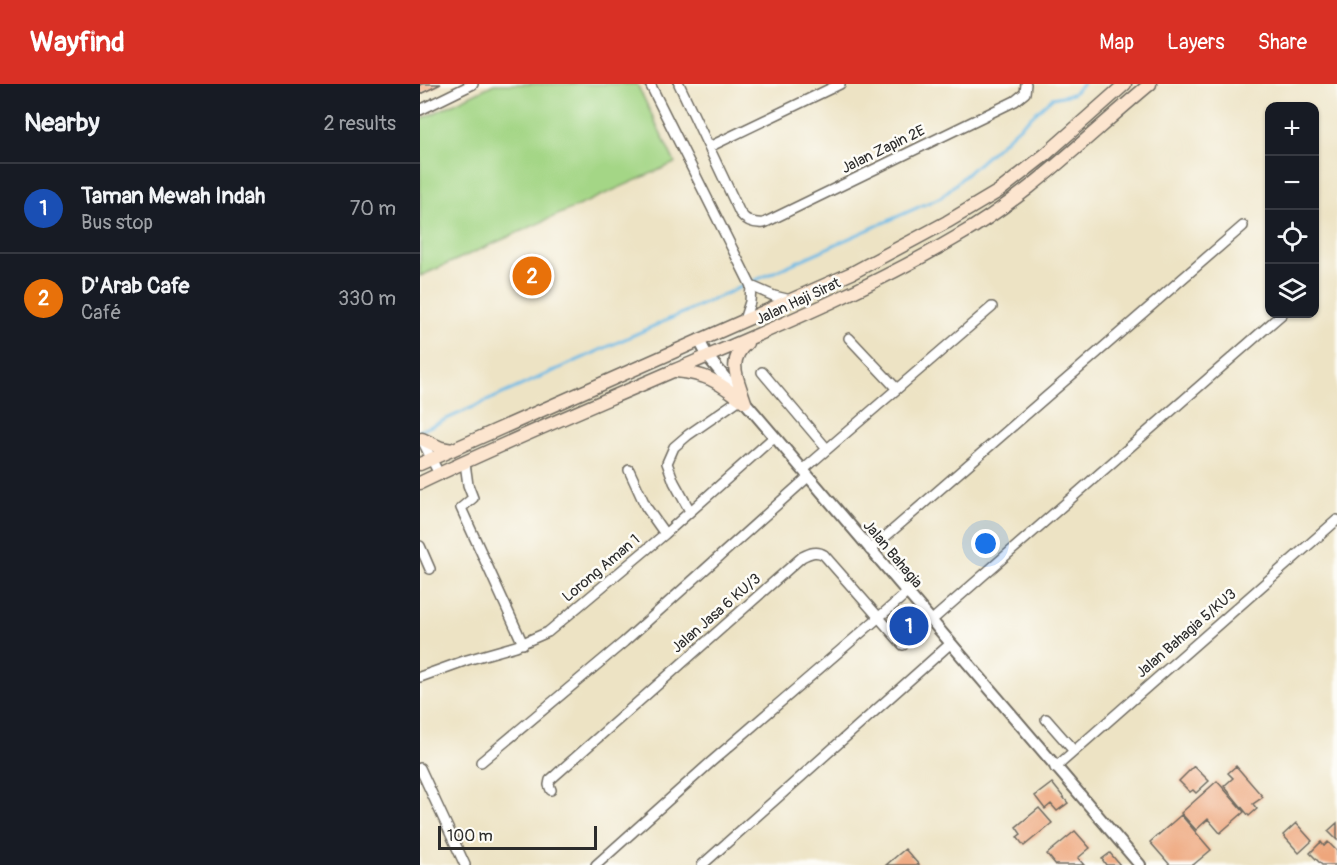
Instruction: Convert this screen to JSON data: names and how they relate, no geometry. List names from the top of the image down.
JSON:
{
  "streets": {
    "main road": ["Jalan Haji Sirat"],
    "street": [
      "Jalan Zapin 2E",
      "Jalan Bahagia",
      "Lorong Aman 1",
      "Jalan Jasa 6 KU/3",
      "Jalan Bahagia 5/KU3"
    ]
  },
  "crossings": [
    ["Jalan Haji Sirat", "Jalan Bahagia"],
    ["Jalan Bahagia", "Lorong Aman 1"],
    ["Jalan Bahagia", "Jalan Bahagia 5/KU3"]
  ],
  "scale_bar": "100 m",
  "page": {
    "header": "Wayfind",
    "nav": ["Map", "Layers", "Share"],
    "heading": ["Nearby", "2 results"],
    "map_buttons": ["+", "−"],
    "list": [
      {
        "mark": "1",
        "name": "Taman Mewah Indah",
        "note": "Bus stop",
        "value": "70 m"
      },
      {
        "mark": "2",
        "name": "D'Arab Cafe",
        "note": "Café",
        "value": "330 m"
      }
    ],
    "pins": ["2", "1"],
    "scale": "100 m"
  }
}
